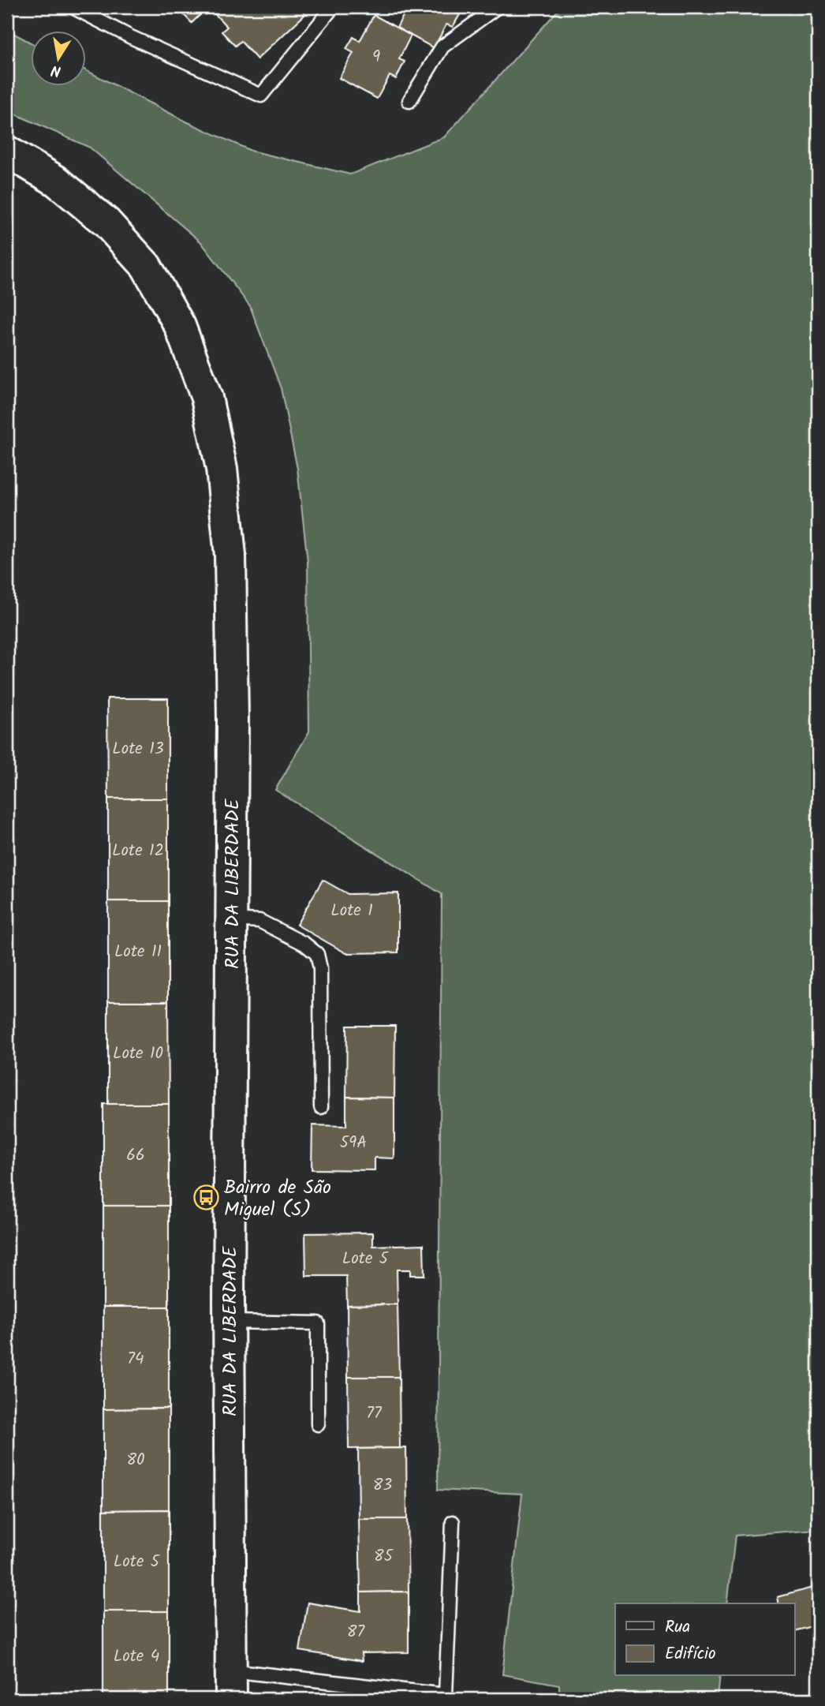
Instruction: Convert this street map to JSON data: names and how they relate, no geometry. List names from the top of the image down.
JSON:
{
  "streets": {
    "street": ["RUA DA LIBERDADE"]
  },
  "places": {
    "bus stop": ["Bairro de São Miguel (S)"]
  },
  "house_numbers": [
    "9",
    "Lote 13",
    "Lote 12",
    "Lote 1",
    "Lote 11",
    "Lote 10",
    "59A",
    "66",
    "Lote 5",
    "74",
    "77",
    "80",
    "83",
    "85",
    "Lote 5",
    "87",
    "Lote 4"
  ],
  "legend": ["Rua", "Edifício"],
  "north": "bottom"
}
